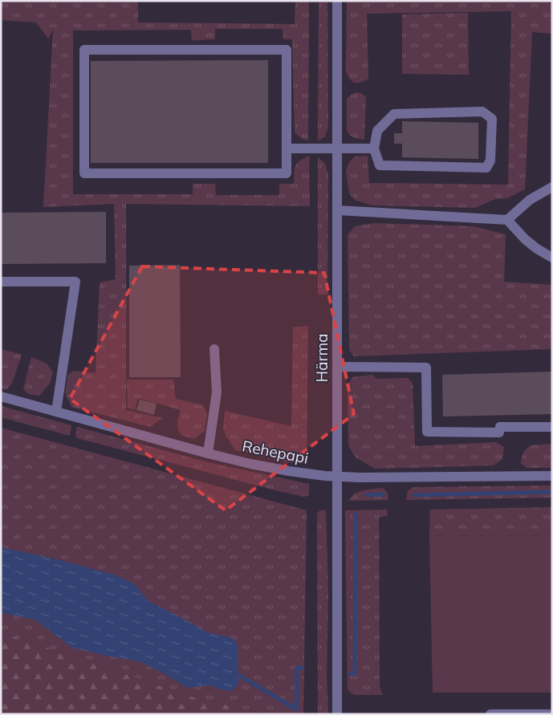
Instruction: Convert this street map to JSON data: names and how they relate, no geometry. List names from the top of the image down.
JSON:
{
  "streets": {
    "street": ["Härma", "Rehepapi"]
  },
  "crossings": [
    ["Härma", "Rehepapi"]
  ]
}
